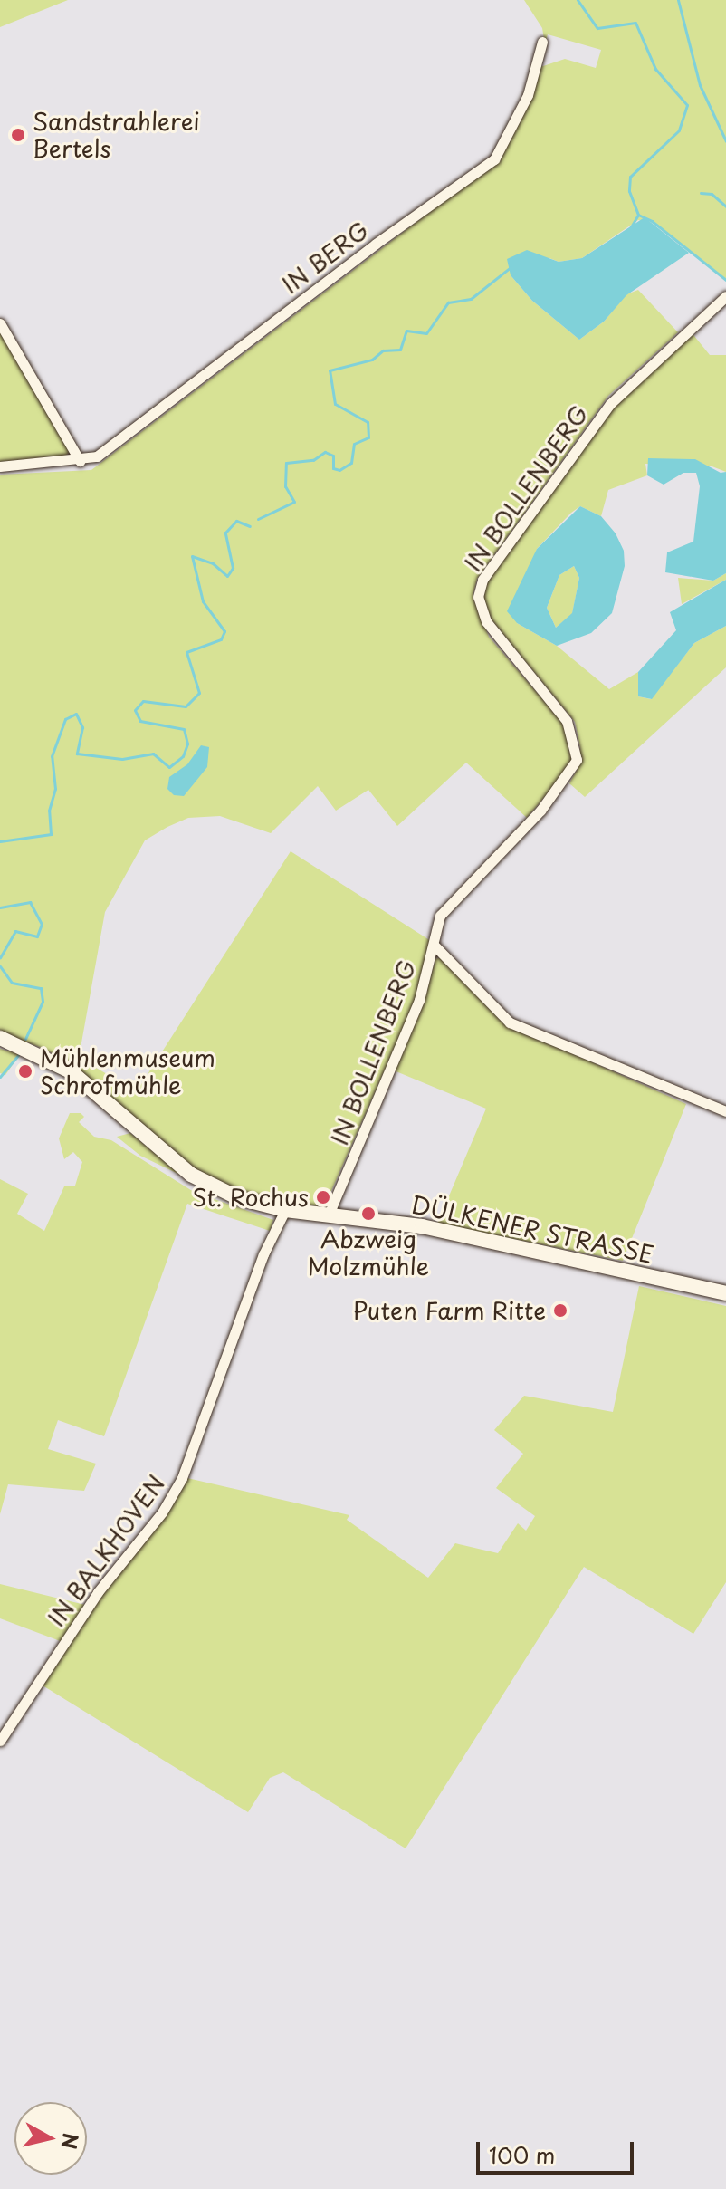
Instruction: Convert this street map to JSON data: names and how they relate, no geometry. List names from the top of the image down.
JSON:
{
  "streets": {
    "main road": ["DÜLKENER STRASSE"],
    "street": ["IN BERG", "IN BOLLENBERG", "IN BALKHOVEN"]
  },
  "crossings": [
    ["IN BOLLENBERG", "DÜLKENER STRASSE"],
    ["DÜLKENER STRASSE", "IN BALKHOVEN"]
  ],
  "places": [
    "Sandstrahlerei Bertels",
    "Mühlenmuseum Schrofmühle",
    "St. Rochus",
    "Abzweig Molzmühle",
    "Puten Farm Ritte"
  ],
  "scale_bar": "100 m",
  "north": "right"
}
